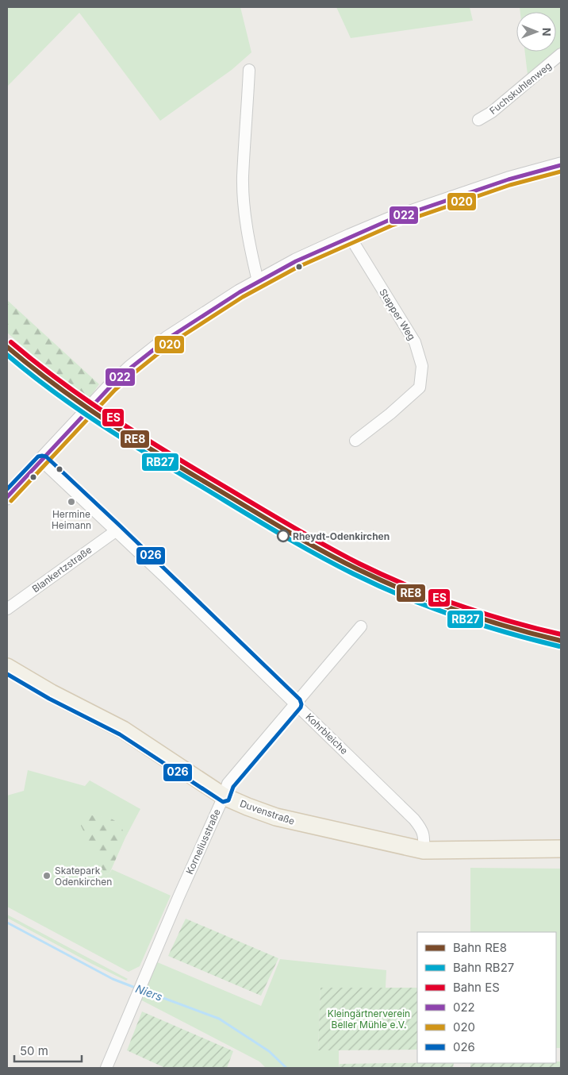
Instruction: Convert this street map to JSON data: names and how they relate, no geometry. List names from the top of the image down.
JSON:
{
  "streets": {
    "main road": ["Duvenstraße"],
    "street": [
      "Fuchskuhlenweg",
      "Stapper Weg",
      "Blankertzstraße",
      "Kohrbleiche",
      "Korneliusstraße"
    ]
  },
  "crossings": [
    ["Blankertzstraße", "Kohrbleiche"],
    ["Kohrbleiche", "Duvenstraße"],
    ["Kohrbleiche", "Korneliusstraße"],
    ["Duvenstraße", "Korneliusstraße"]
  ],
  "water": ["Niers"],
  "parks": ["Kleingärtnerverein Beller Mühle e.V."],
  "places": ["Hermine Heimann", "Rheydt-Odenkirchen", "Skatepark Odenkirchen"],
  "lines": [
    "transit line 022",
    "transit line 020",
    "rail line ES",
    "rail line RE8",
    "rail line RB27",
    "transit line 026"
  ],
  "legend": [
    "Bahn RE8",
    "Bahn RB27",
    "Bahn ES",
    "022",
    "020",
    "026"
  ],
  "scale_bar": "50 m",
  "north": "right"
}
